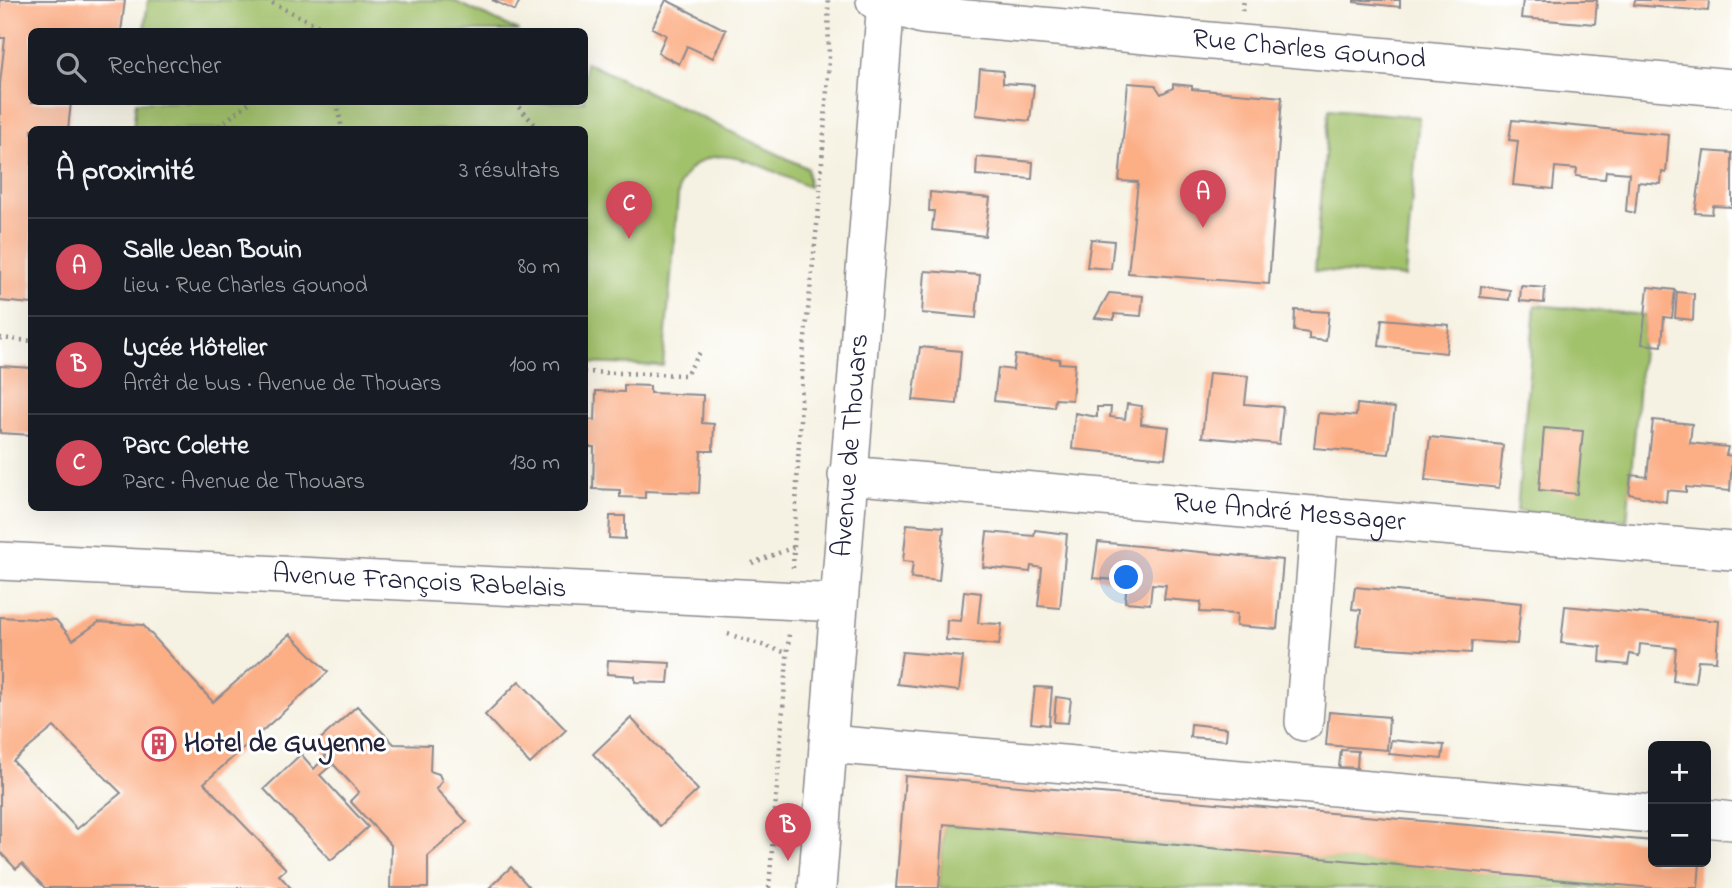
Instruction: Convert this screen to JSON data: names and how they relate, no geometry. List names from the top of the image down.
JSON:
{
  "streets": {
    "street": [
      "Rue Charles Gounod",
      "Avenue de Thouars",
      "Rue André Messager",
      "Avenue François Rabelais"
    ]
  },
  "crossings": [
    ["Rue Charles Gounod", "Avenue de Thouars"],
    ["Avenue de Thouars", "Rue André Messager"],
    ["Avenue de Thouars", "Avenue François Rabelais"]
  ],
  "places": {
    "building": ["Hotel de Guyenne"]
  },
  "page": {
    "search": "Rechercher",
    "heading": ["À proximité", "3 résultats"],
    "pins": ["A", "C", "B"],
    "list": [
      {
        "mark": "A",
        "name": "Salle Jean Bouin",
        "note": "Lieu · Rue Charles Gounod",
        "value": "80 m"
      },
      {
        "mark": "B",
        "name": "Lycée Hôtelier",
        "note": "Arrêt de bus · Avenue de Thouars",
        "value": "100 m"
      },
      {
        "mark": "C",
        "name": "Parc Colette",
        "note": "Parc · Avenue de Thouars",
        "value": "130 m"
      }
    ],
    "map_buttons": ["+", "−"]
  }
}
